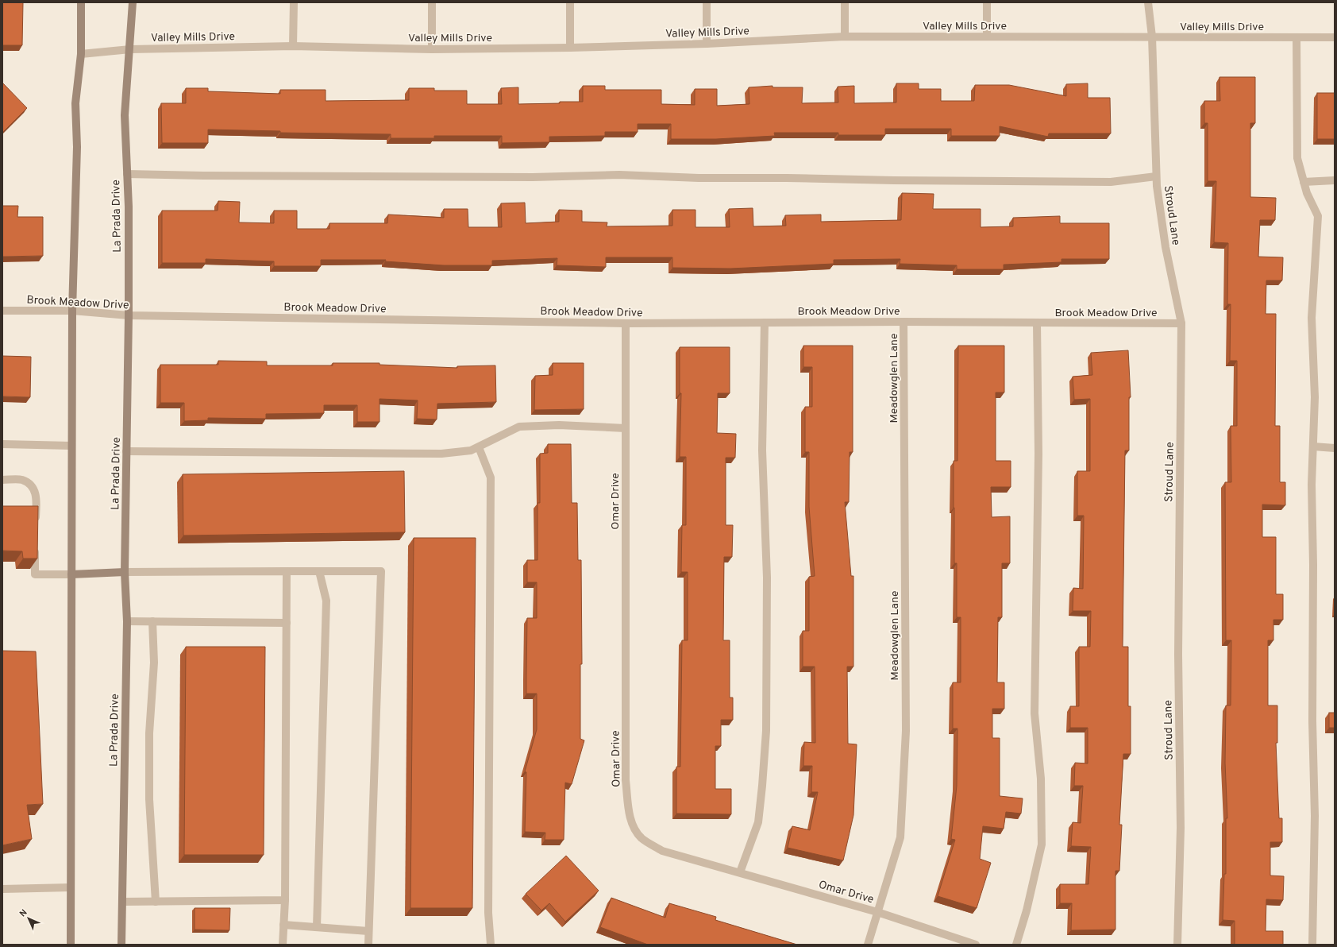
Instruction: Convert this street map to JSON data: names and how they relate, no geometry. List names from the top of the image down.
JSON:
{
  "streets": {
    "main road": ["La Prada Drive"],
    "street": [
      "Valley Mills Drive",
      "Stroud Lane",
      "Brook Meadow Drive",
      "Meadowglen Lane",
      "Omar Drive"
    ]
  },
  "crossings": [
    ["Valley Mills Drive", "Stroud Lane"],
    ["Valley Mills Drive", "La Prada Drive"],
    ["Stroud Lane", "Brook Meadow Drive"],
    ["La Prada Drive", "Brook Meadow Drive"],
    ["Brook Meadow Drive", "Meadowglen Lane"],
    ["Brook Meadow Drive", "Omar Drive"],
    ["Meadowglen Lane", "Omar Drive"]
  ],
  "north": "top left"
}
